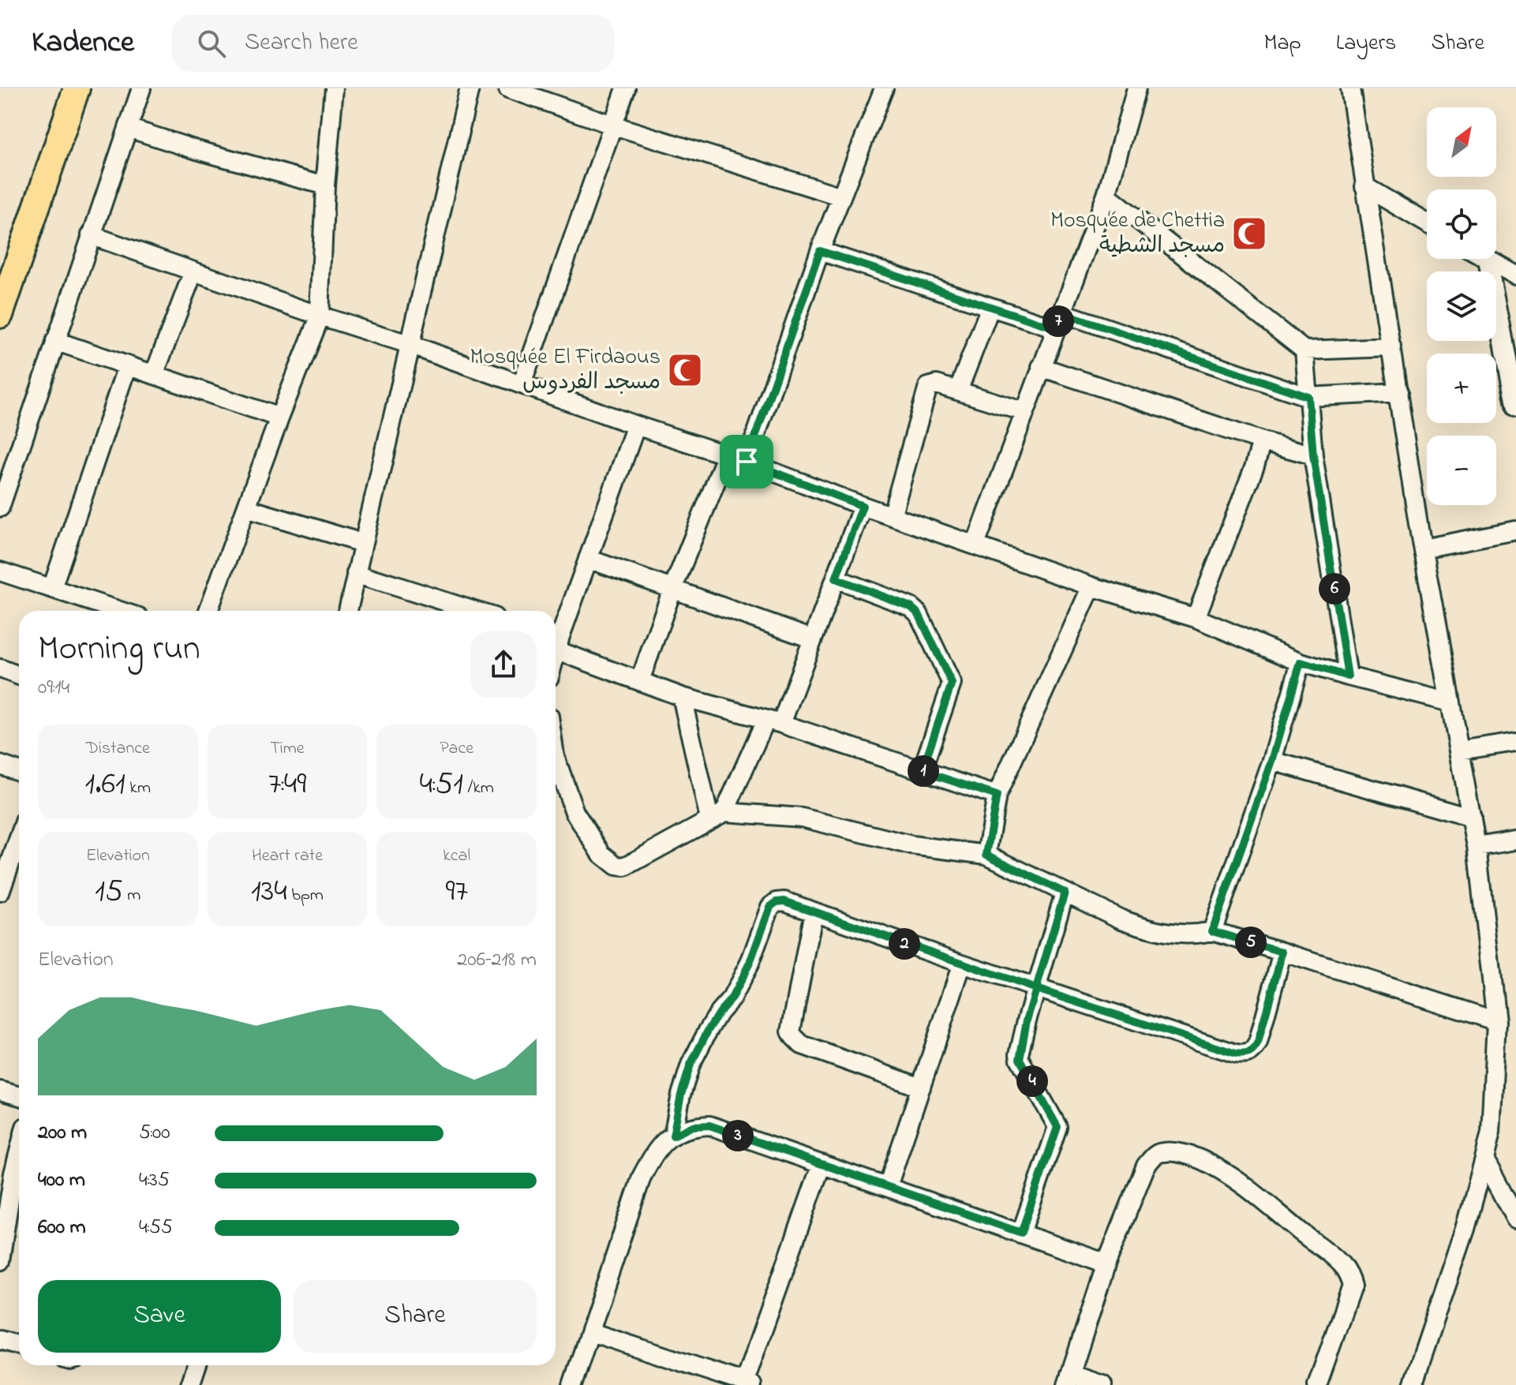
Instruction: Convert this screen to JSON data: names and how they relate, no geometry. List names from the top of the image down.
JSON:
{
  "places": {
    "mosque": ["Mosquée de Chettia مسجد الشطية", "Mosquée El Firdaous مسجد الفردوس"]
  },
  "north": "top right",
  "page": {
    "header": "Kadence",
    "search": "Search here",
    "nav": ["Map", "Layers", "Share"],
    "map_buttons": ["+", "−"],
    "pins": [
      "7",
      "6",
      "1",
      "5",
      "2",
      "4",
      "3"
    ],
    "heading": ["Morning run", "09:14"],
    "stats": [
      ["Distance", "1.61 km"],
      ["Time", "7:49"],
      ["Pace", "4:51 /km"],
      ["Elevation", "15 m"],
      ["Heart rate", "134 bpm"],
      ["kcal", "97"]
    ],
    "chart": ["Elevation", "206–218 m"],
    "list": [
      {
        "name": "200 m",
        "note": "5:00"
      },
      {
        "name": "400 m",
        "note": "4:35"
      },
      {
        "name": "600 m",
        "note": "4:55"
      }
    ],
    "buttons": ["Save", "Share"]
  }
}
